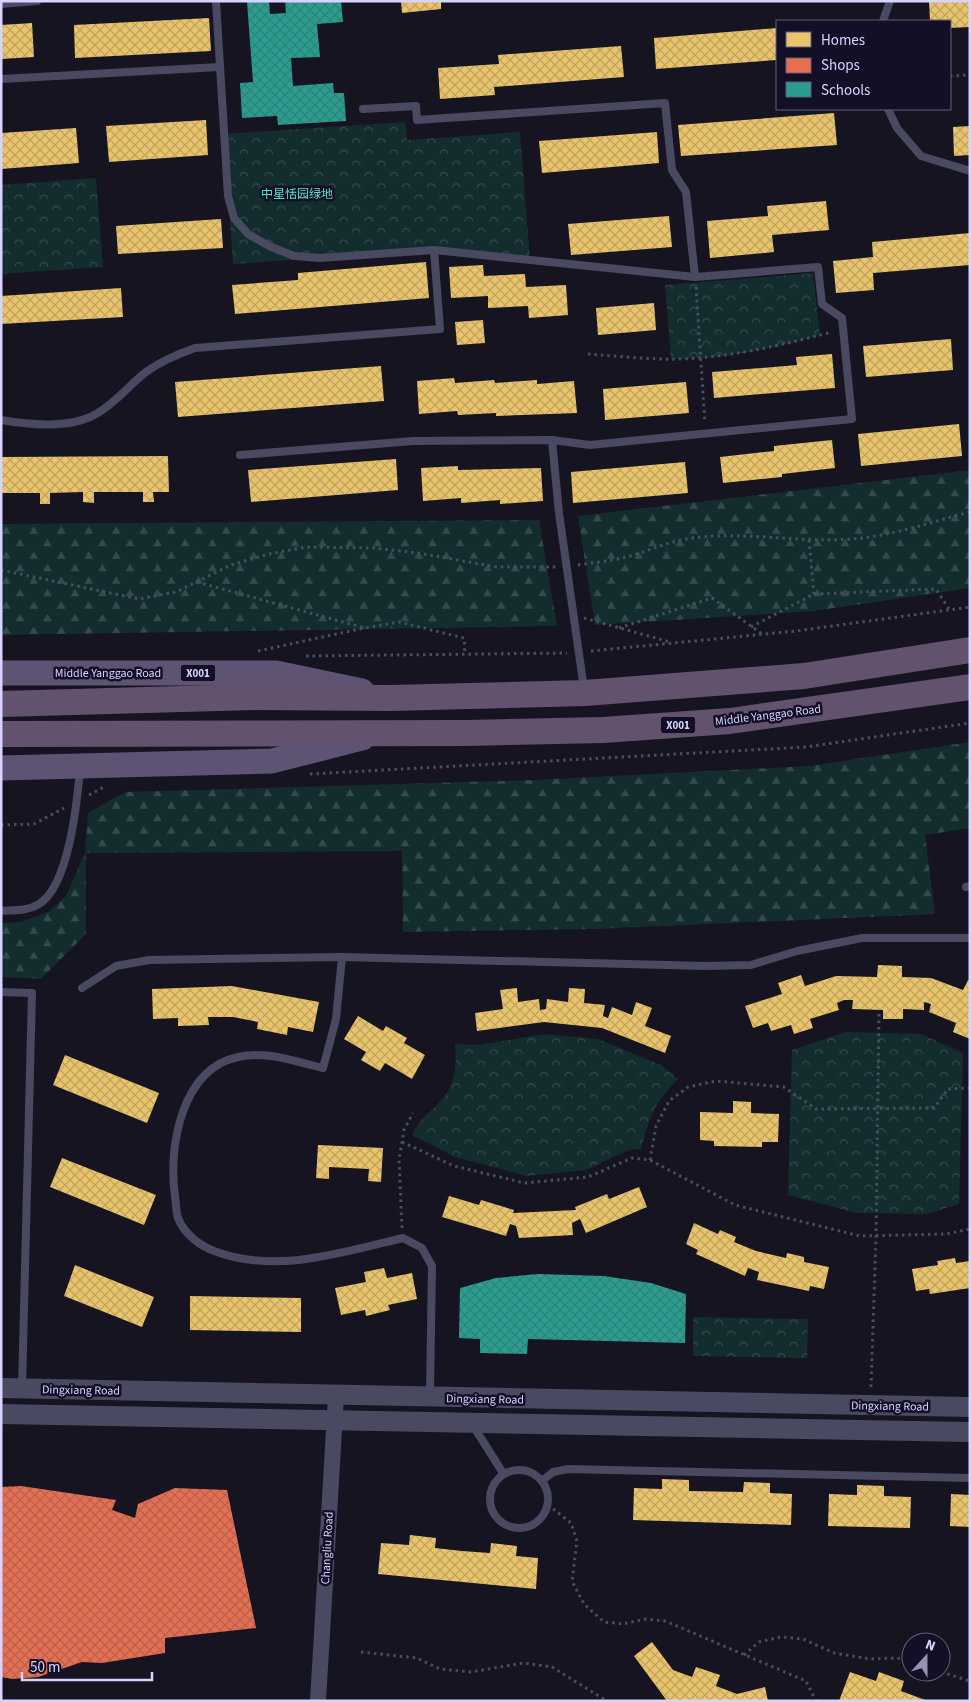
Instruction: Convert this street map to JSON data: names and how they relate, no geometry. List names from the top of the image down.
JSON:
{
  "streets": {
    "highway": ["Middle Yanggao Road", "X001"],
    "street": ["Dingxiang Road", "Changliu Road"]
  },
  "crossings": [
    ["Dingxiang Road", "Changliu Road"]
  ],
  "parks": ["中星恬园绿地"],
  "legend": ["Homes", "Shops", "Schools"],
  "scale_bar": "50 m",
  "north": "top"
}
